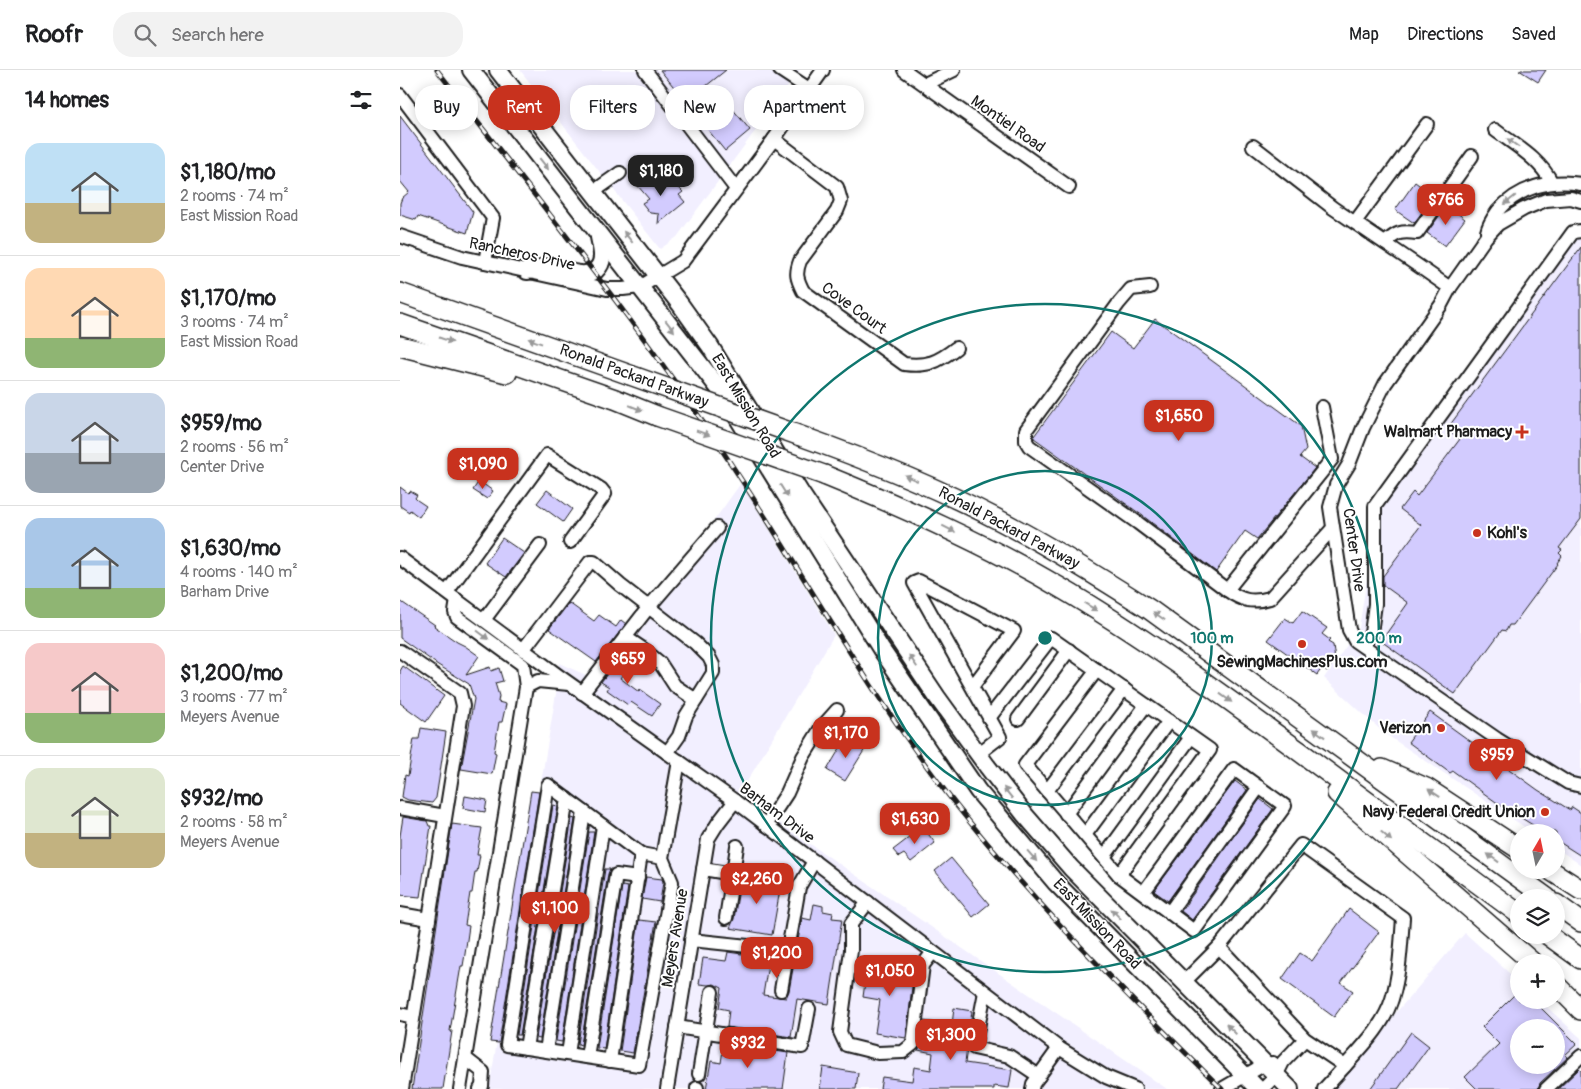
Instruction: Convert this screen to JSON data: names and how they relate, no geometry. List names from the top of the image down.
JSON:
{
  "streets": {
    "highway": ["Ronald Packard Parkway"],
    "main road": ["East Mission Road"],
    "street": [
      "Montiel Road",
      "Rancheros Drive",
      "Cove Court",
      "Center Drive",
      "Barham Drive",
      "Meyers Avenue"
    ]
  },
  "crossings": [
    ["Rancheros Drive", "East Mission Road"],
    ["Barham Drive", "Meyers Avenue"]
  ],
  "places": {
    "health": ["Walmart Pharmacy"],
    "other": [
      "Kohl's",
      "SewingMachinesPlus.com",
      "Verizon",
      "Navy Federal Credit Union"
    ]
  },
  "north": "top",
  "page": {
    "header": "Roofr",
    "search": "Search here",
    "nav": ["Map", "Directions", "Saved"],
    "heading": "14 homes",
    "chip": [
      "Buy",
      "Rent",
      "Filters",
      "New",
      "Apartment"
    ],
    "list": [
      {
        "name": "$1,180/mo",
        "note": "2 rooms · 74 m² · East Mission Road"
      },
      {
        "name": "$1,170/mo",
        "note": "3 rooms · 74 m² · East Mission Road"
      },
      {
        "name": "$959/mo",
        "note": "2 rooms · 56 m² · Center Drive"
      },
      {
        "name": "$1,630/mo",
        "note": "4 rooms · 140 m² · Barham Drive"
      },
      {
        "name": "$1,200/mo",
        "note": "3 rooms · 77 m² · Meyers Avenue"
      },
      {
        "name": "$932/mo",
        "note": "2 rooms · 58 m² · Meyers Avenue"
      }
    ],
    "price": [
      "$1,180",
      "$766",
      "$1,650",
      "$1,090",
      "$659",
      "$1,170",
      "$959",
      "$1,630",
      "$2,260",
      "$1,100",
      "$1,200",
      "$1,050",
      "$1,300",
      "$932"
    ],
    "map_buttons": ["+", "−"]
  },
  "rings": ["100 m", "200 m"]
}
